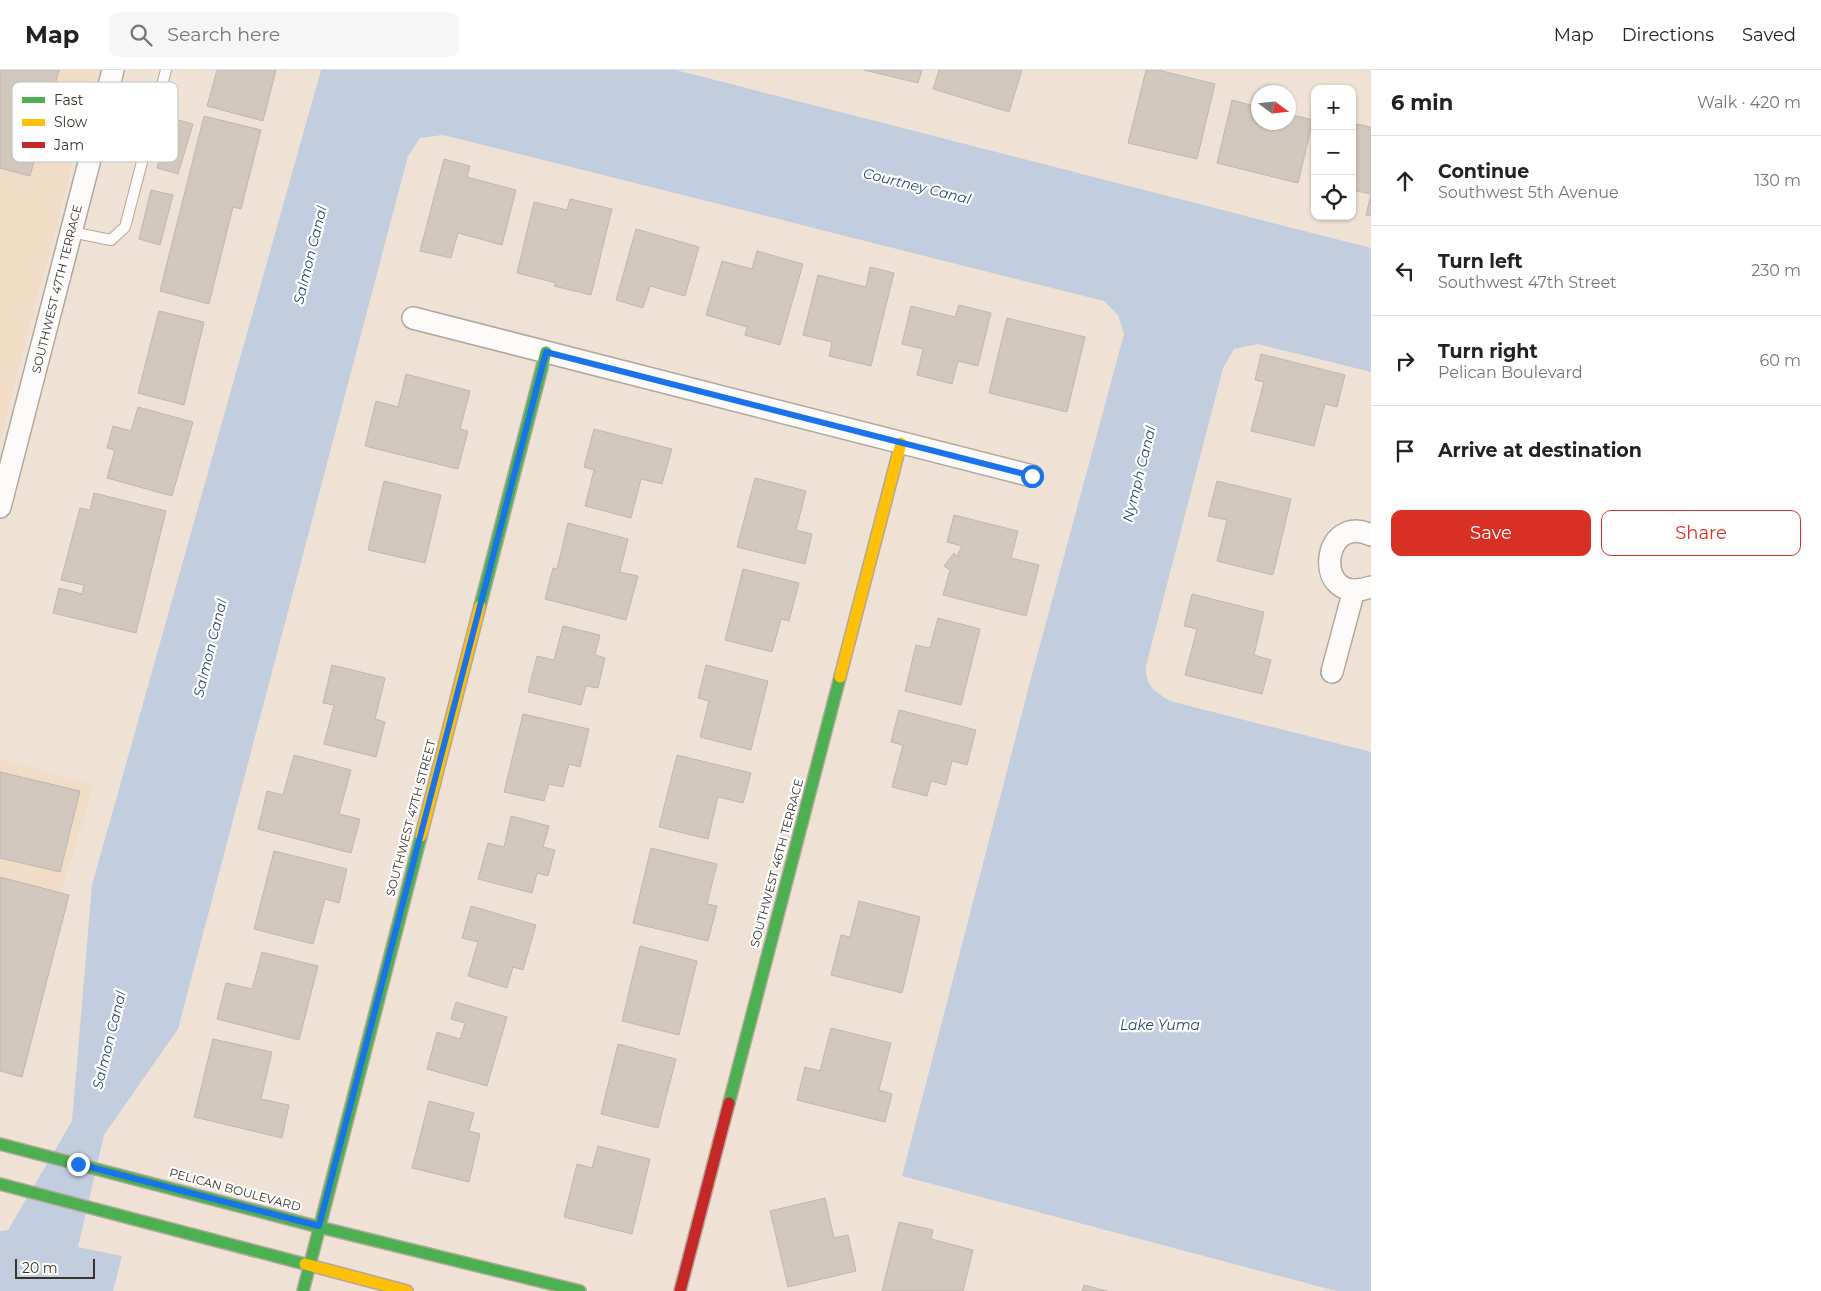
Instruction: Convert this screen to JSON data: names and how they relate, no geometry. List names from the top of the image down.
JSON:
{
  "streets": {
    "street": [
      "SOUTHWEST 47TH TERRACE",
      "SOUTHWEST 47TH STREET",
      "SOUTHWEST 46TH TERRACE",
      "PELICAN BOULEVARD"
    ]
  },
  "crossings": [
    ["SOUTHWEST 47TH STREET", "PELICAN BOULEVARD"]
  ],
  "water": [
    "Courtney Canal",
    "Salmon Canal",
    "Nymph Canal",
    "Lake Yuma"
  ],
  "legend": ["Fast", "Slow", "Jam"],
  "scale_bar": "20 m",
  "north": "right",
  "page": {
    "header": "Map",
    "search": "Search here",
    "nav": ["Map", "Directions", "Saved"],
    "heading": ["6 min", "Walk · 420 m"],
    "map_buttons": ["+", "−"],
    "list": [
      ["Continue", "Southwest 5th Avenue", "130 m"],
      ["Turn left", "Southwest 47th Street", "230 m"],
      ["Turn right", "Pelican Boulevard", "60 m"],
      "Arrive at destination"
    ],
    "buttons": ["Save", "Share"],
    "scale": "20 m"
  }
}
